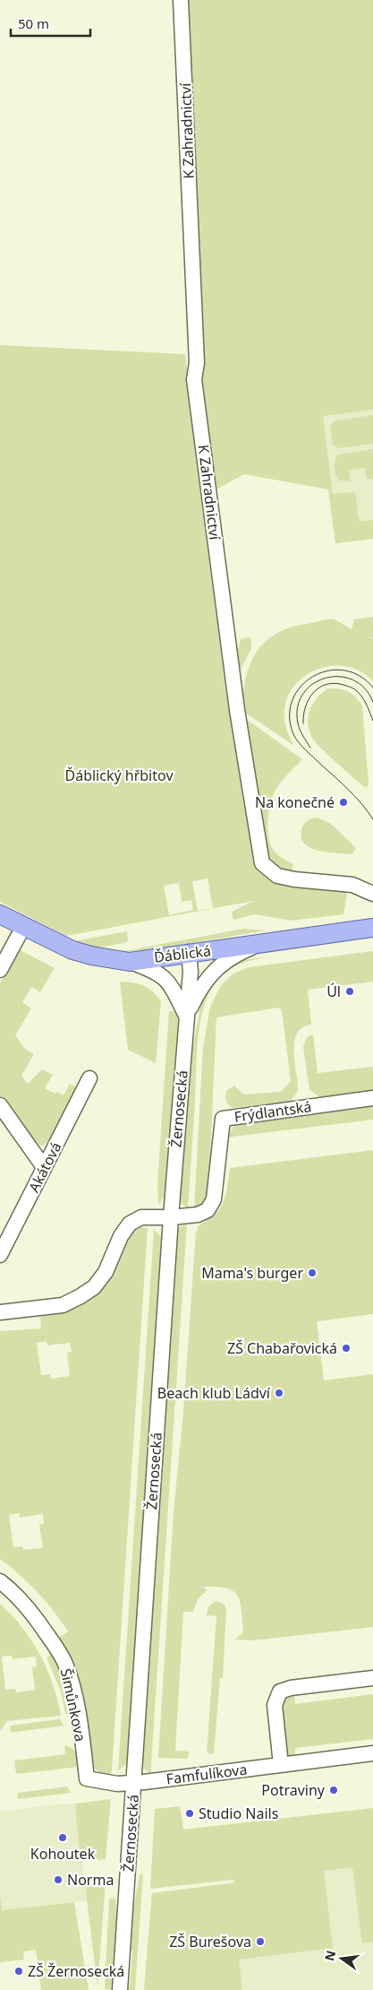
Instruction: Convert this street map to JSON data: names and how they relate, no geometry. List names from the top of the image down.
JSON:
{
  "streets": {
    "main road": ["Ďáblická"],
    "street": [
      "K Zahradnictví",
      "Žernosecká",
      "Frýdlantská",
      "Akátová",
      "Šimůnkova",
      "Famfulíkova"
    ]
  },
  "crossings": [
    ["Ďáblická", "Žernosecká"],
    ["Žernosecká", "Frýdlantská"],
    ["Žernosecká", "Šimůnkova"],
    ["Žernosecká", "Famfulíkova"],
    ["Šimůnkova", "Famfulíkova"]
  ],
  "parks": ["Ďáblický hřbitov"],
  "places": [
    "Na konečné",
    "Úl",
    "Mama's burger",
    "ZŠ Chabařovická",
    "Beach klub Ládví",
    "Potraviny",
    "Studio Nails",
    "Kohoutek",
    "Norma",
    "ZŠ Burešova",
    "ZŠ Žernosecká"
  ],
  "scale_bar": "50 m",
  "north": "left"
}
